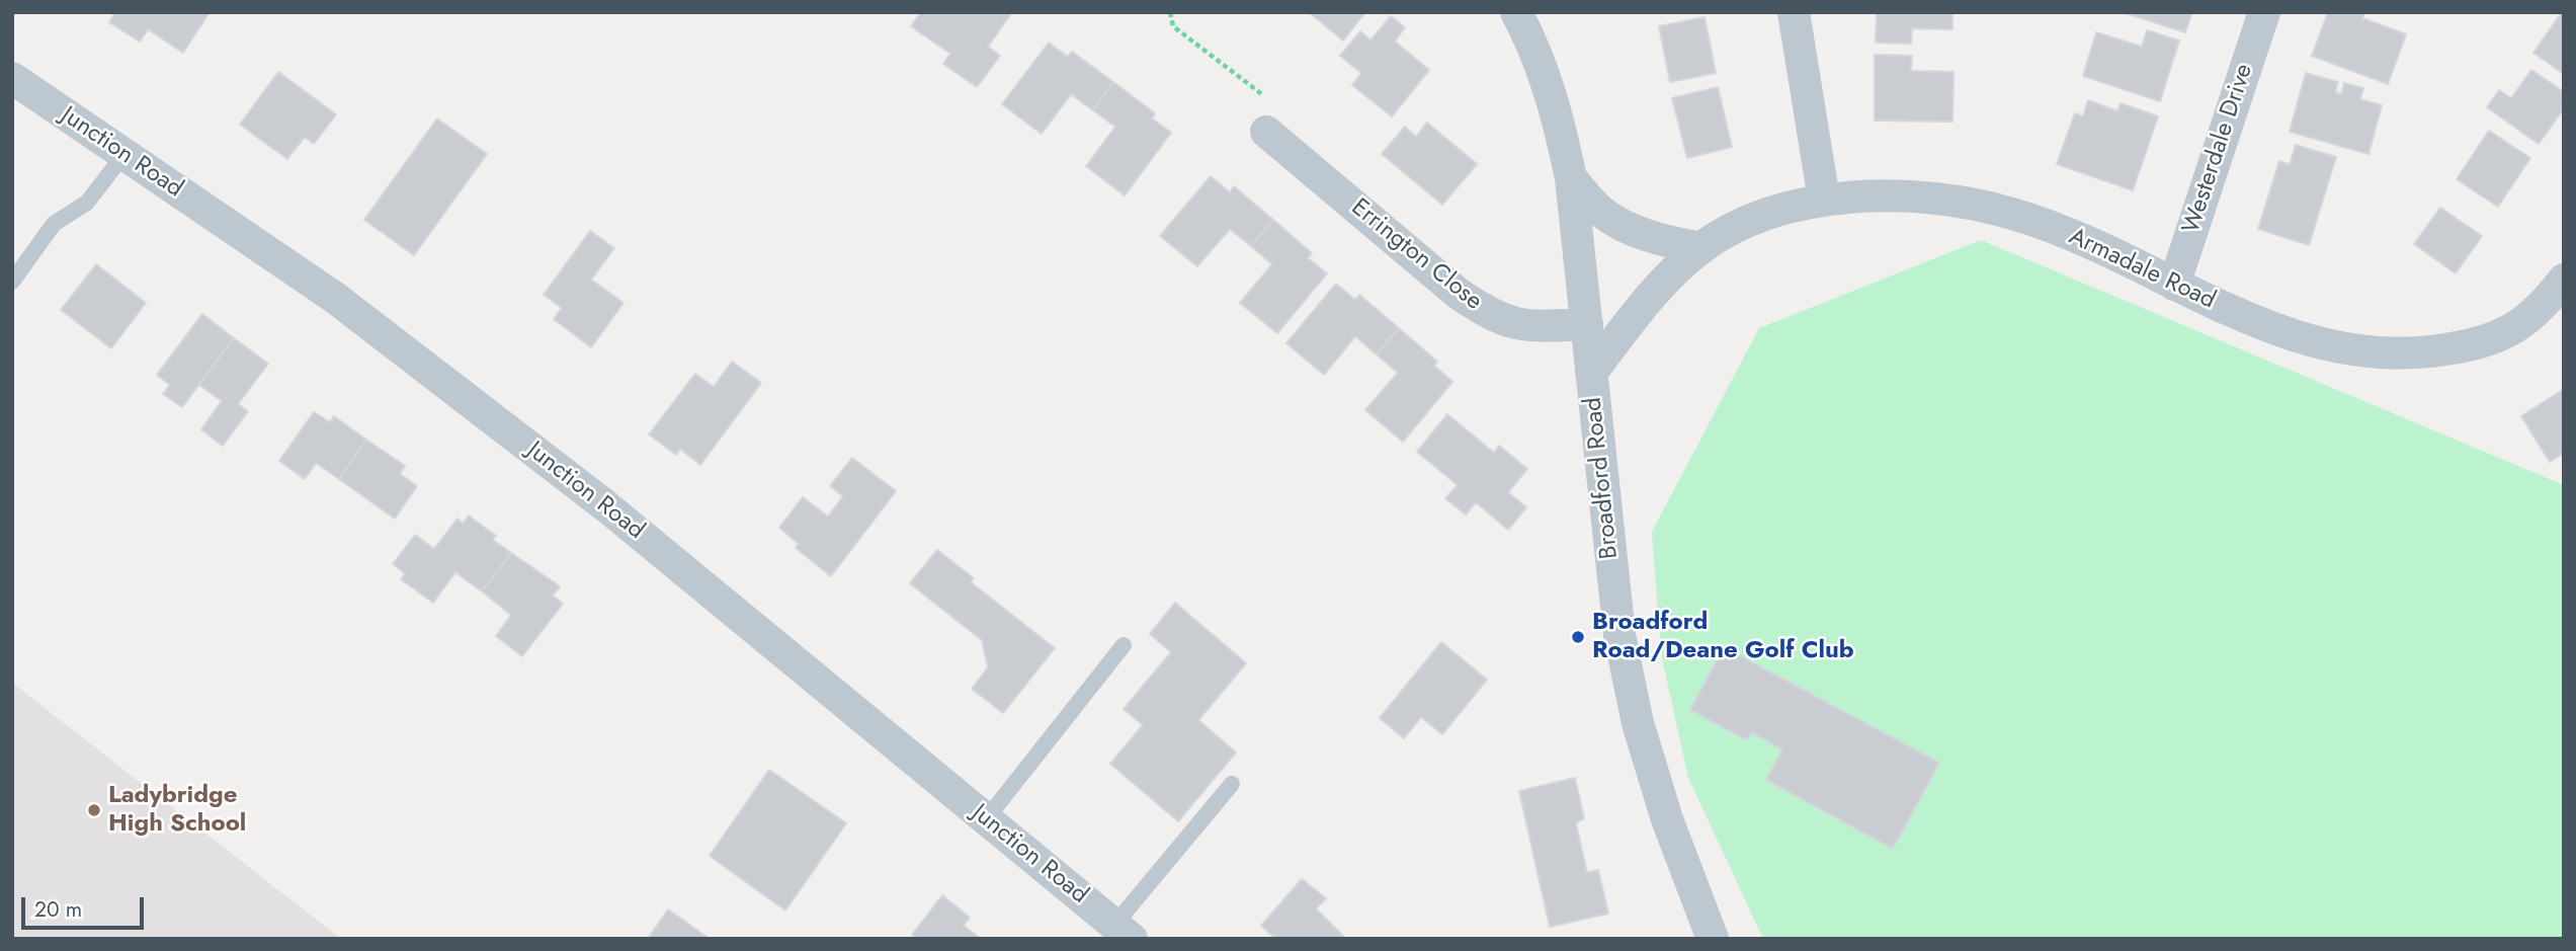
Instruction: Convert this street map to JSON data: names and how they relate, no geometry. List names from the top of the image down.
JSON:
{
  "streets": {
    "street": [
      "Westerdale Drive",
      "Junction Road",
      "Errington Close",
      "Armadale Road",
      "Broadford Road"
    ]
  },
  "crossings": [
    ["Westerdale Drive", "Armadale Road"],
    ["Errington Close", "Broadford Road"],
    ["Armadale Road", "Broadford Road"]
  ],
  "places": ["Broadford Road/Deane Golf Club", "Ladybridge High School"],
  "scale_bar": "20 m"
}
